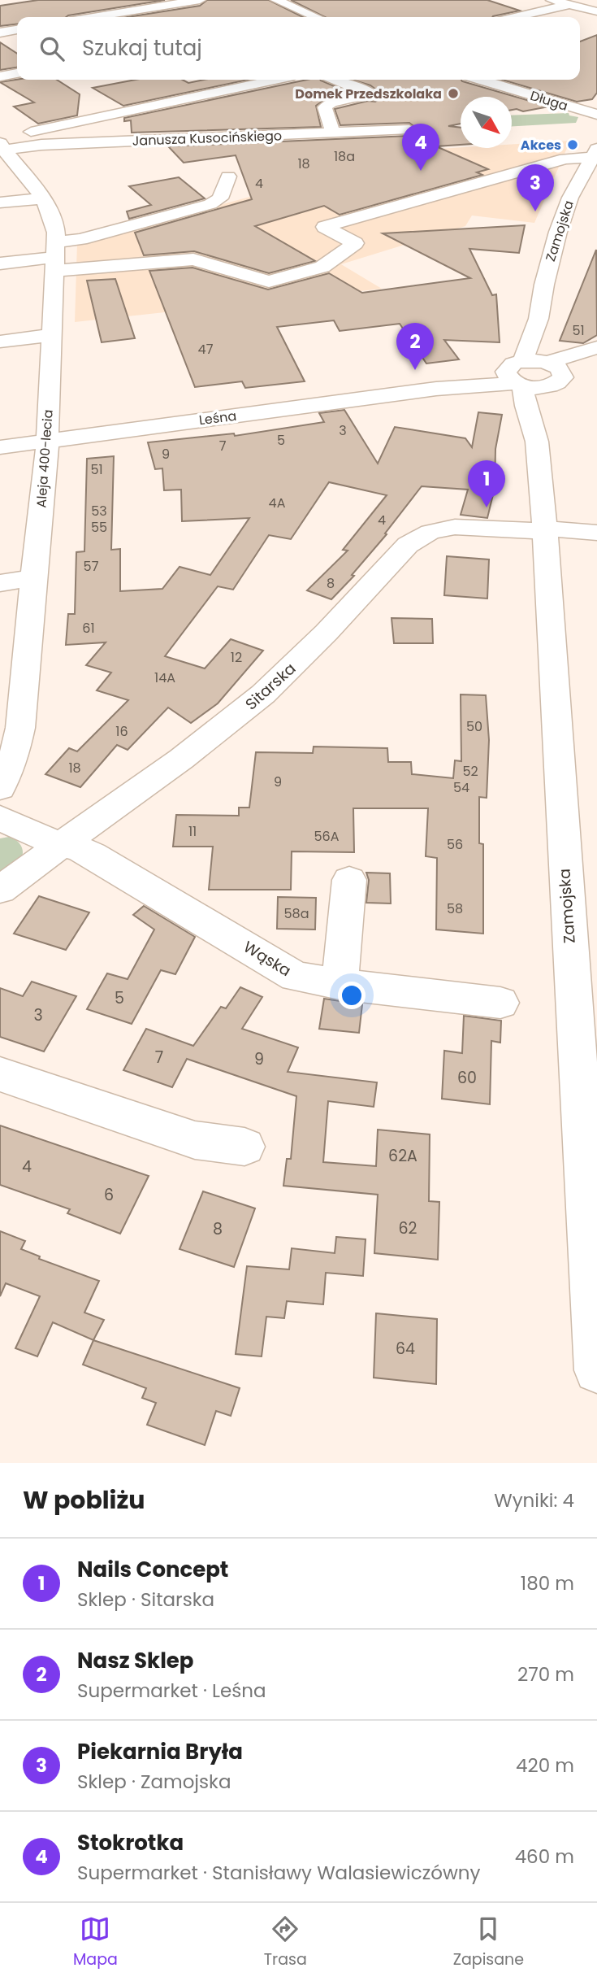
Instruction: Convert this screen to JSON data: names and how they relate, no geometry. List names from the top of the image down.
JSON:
{
  "streets": {
    "street": [
      "Długa",
      "Janusza Kusocińskiego",
      "Zamojska",
      "Leśna",
      "Aleja 400-lecia",
      "Sitarska",
      "Wąska"
    ]
  },
  "crossings": [
    ["Janusza Kusocińskiego", "Aleja 400-lecia"],
    ["Zamojska", "Leśna"],
    ["Zamojska", "Sitarska"],
    ["Leśna", "Aleja 400-lecia"],
    ["Sitarska", "Wąska"]
  ],
  "places": ["Domek Przedszkolaka", "Akces"],
  "house_numbers": [
    "18a",
    "18",
    "4",
    "51",
    "47",
    "3",
    "5",
    "7",
    "9",
    "51",
    "4A",
    "53",
    "4",
    "55",
    "57",
    "8",
    "61",
    "12",
    "14A",
    "50",
    "16",
    "18",
    "52",
    "9",
    "54",
    "11",
    "56A",
    "56",
    "58",
    "58a",
    "5",
    "3",
    "7",
    "9",
    "60",
    "62A",
    "4",
    "6",
    "62",
    "8",
    "64"
  ],
  "north": "bottom right",
  "page": {
    "search": "Szukaj tutaj",
    "pins": [
      "4",
      "3",
      "2",
      "1"
    ],
    "heading": ["W pobliżu", "Wyniki: 4"],
    "list": [
      {
        "mark": "1",
        "name": "Nails Concept",
        "note": "Sklep · Sitarska",
        "value": "180 m"
      },
      {
        "mark": "2",
        "name": "Nasz Sklep",
        "note": "Supermarket · Leśna",
        "value": "270 m"
      },
      {
        "mark": "3",
        "name": "Piekarnia Bryła",
        "note": "Sklep · Zamojska",
        "value": "420 m"
      },
      {
        "mark": "4",
        "name": "Stokrotka",
        "note": "Supermarket · Stanisławy Walasiewiczówny",
        "value": "460 m"
      }
    ],
    "nav": ["Mapa", "Trasa", "Zapisane"]
  }
}
